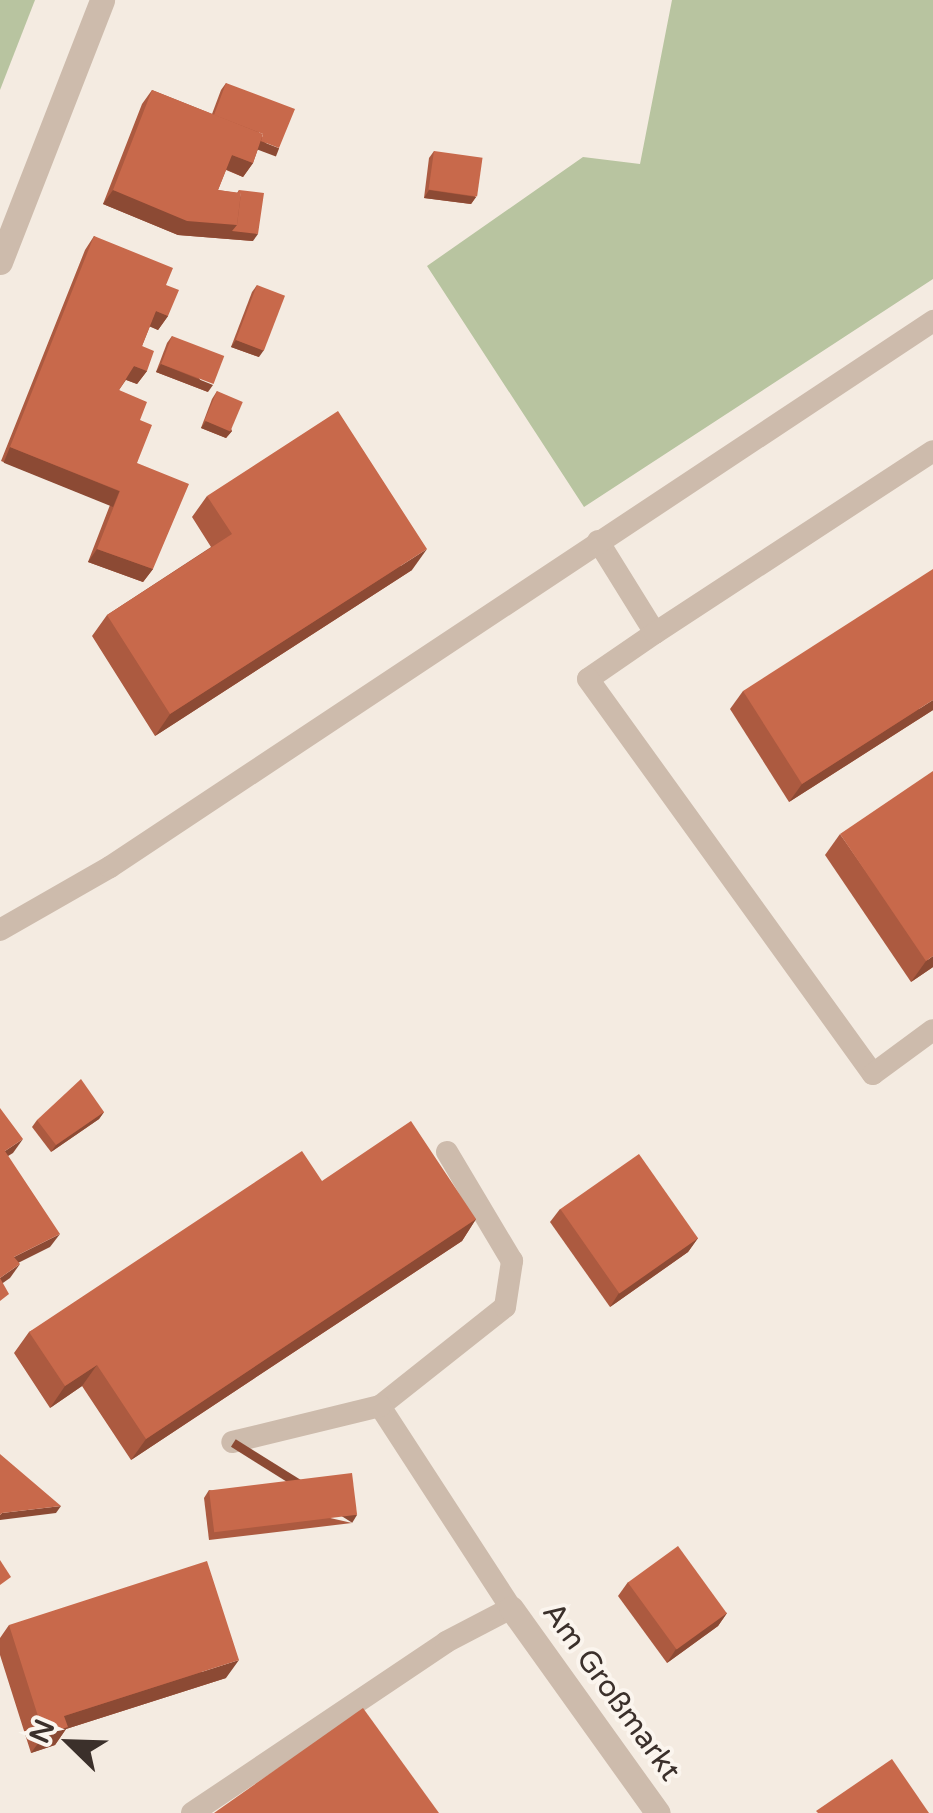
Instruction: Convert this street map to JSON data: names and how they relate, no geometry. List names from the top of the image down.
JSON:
{
  "streets": {
    "street": ["Am Großmarkt"]
  },
  "north": "top left"
}
